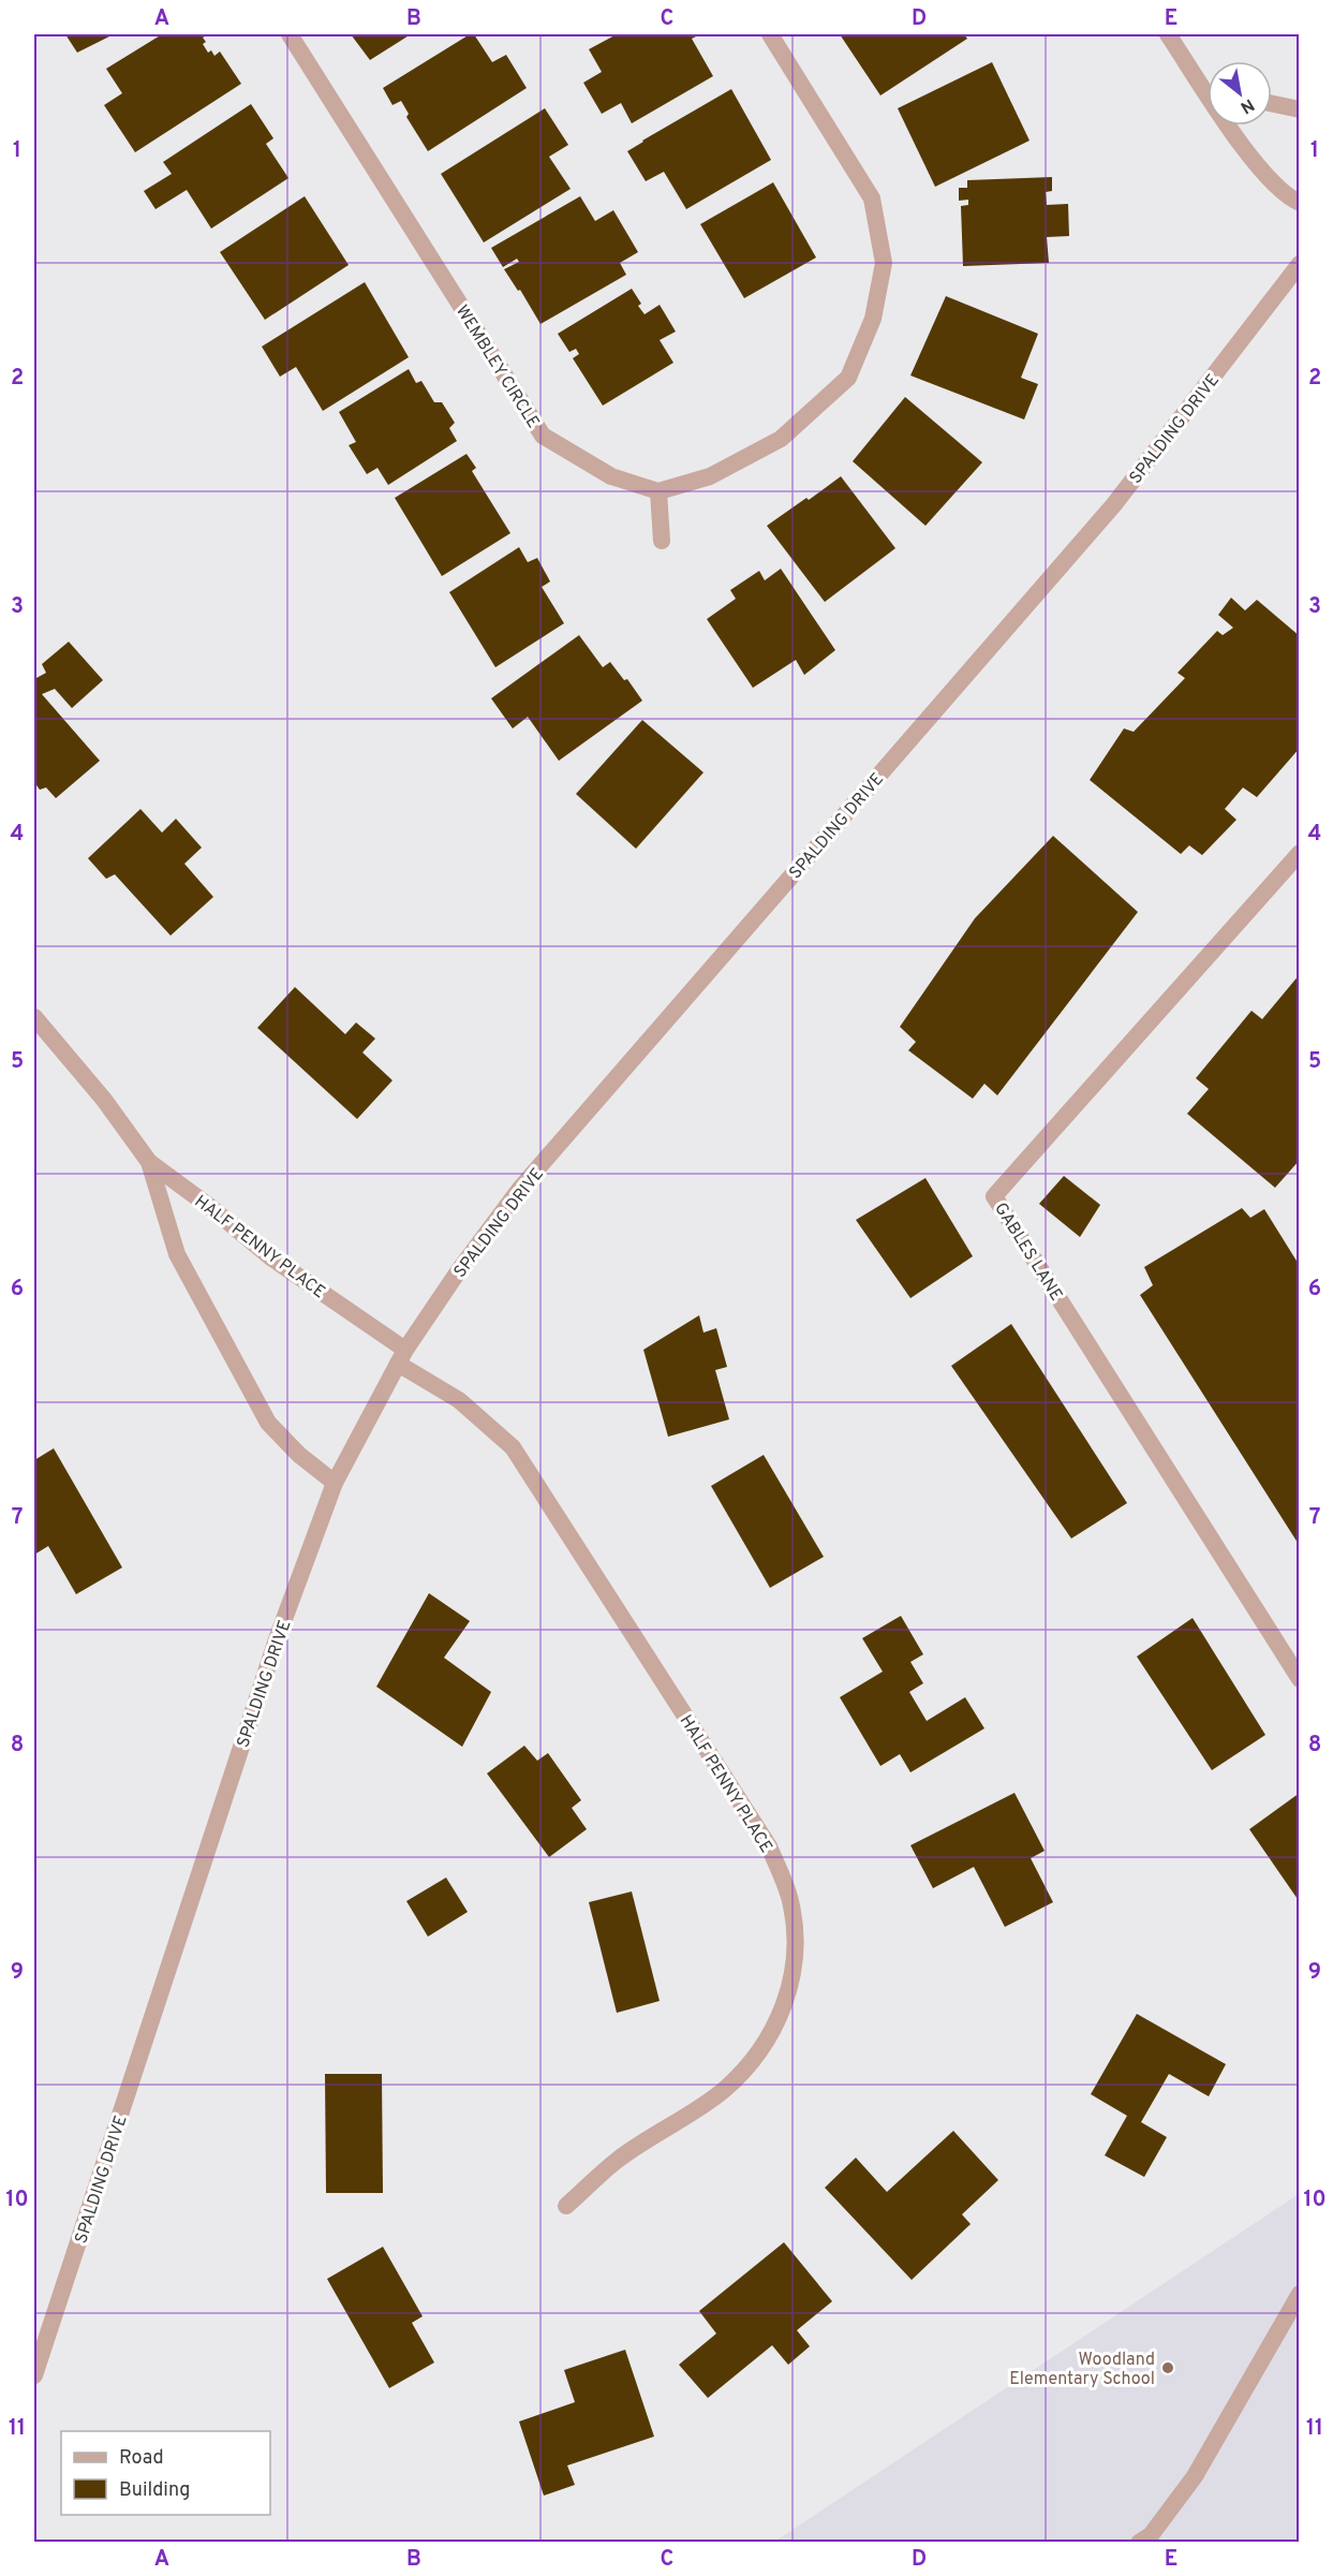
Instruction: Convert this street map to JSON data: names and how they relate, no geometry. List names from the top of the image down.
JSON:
{
  "streets": {
    "street": [
      "WEMBLEY CIRCLE",
      "SPALDING DRIVE",
      "HALF PENNY PLACE",
      "GABLES LANE"
    ]
  },
  "crossings": [
    ["SPALDING DRIVE", "HALF PENNY PLACE"]
  ],
  "places": ["Woodland Elementary School"],
  "legend": ["Road", "Building"],
  "north": "bottom right",
  "grid": {
    "columns": [
      "A",
      "B",
      "C",
      "D",
      "E"
    ],
    "rows": [
      "1",
      "2",
      "3",
      "4",
      "5",
      "6",
      "7",
      "8",
      "9",
      "10",
      "11"
    ]
  }
}
